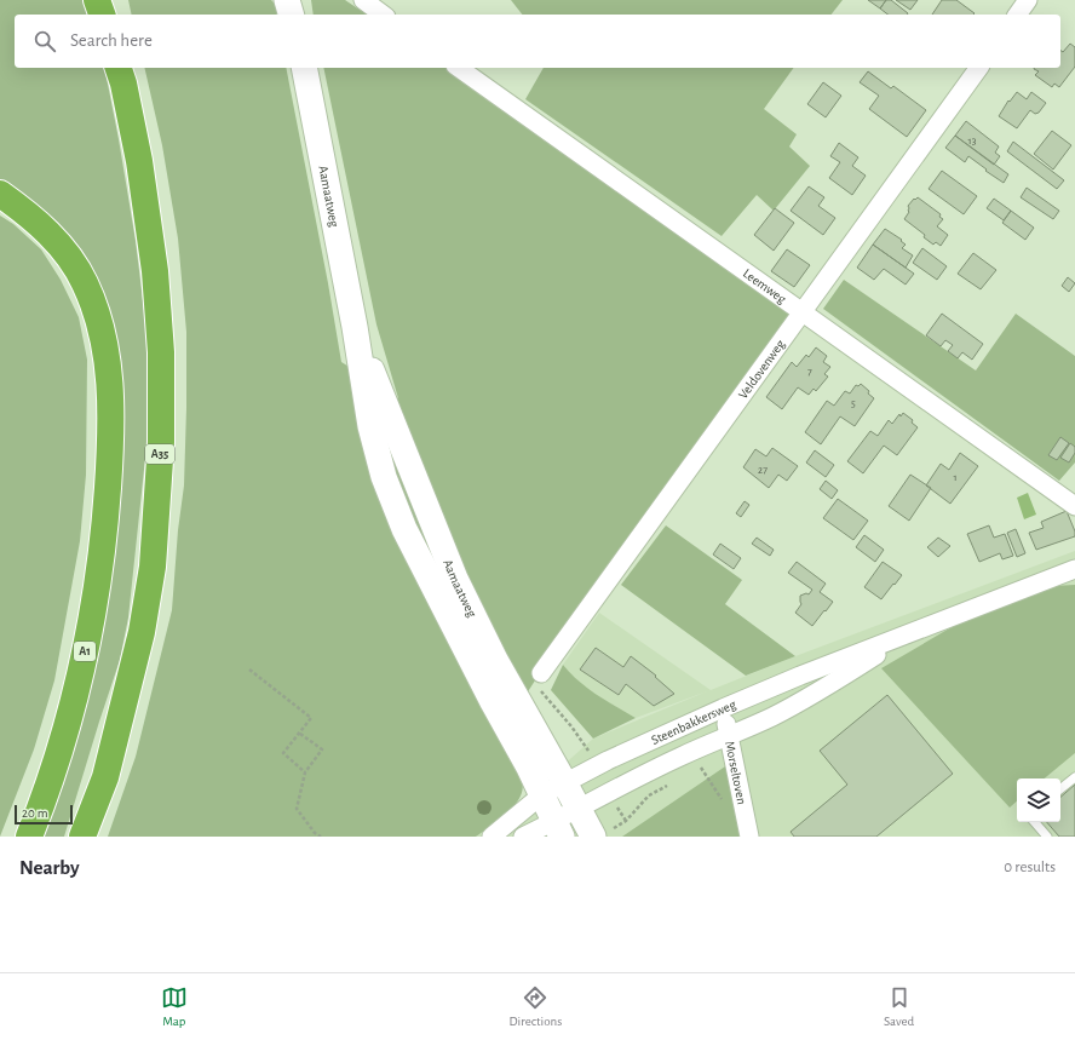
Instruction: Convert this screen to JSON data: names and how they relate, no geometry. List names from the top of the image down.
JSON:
{
  "streets": {
    "highway": ["A35", "A1"],
    "main road": ["Aamaatweg"],
    "street": [
      "Leemweg",
      "Veldovenweg",
      "Steenbakkersweg",
      "Morseltoven"
    ]
  },
  "crossings": [
    ["Aamaatweg", "Steenbakkersweg"],
    ["Leemweg", "Veldovenweg"],
    ["Steenbakkersweg", "Morseltoven"]
  ],
  "house_numbers": [
    "13",
    "7",
    "5",
    "27",
    "1"
  ],
  "scale_bar": "20 m",
  "page": {
    "search": "Search here",
    "scale": "20 m",
    "heading": ["Nearby", "0 results"],
    "nav": ["Map", "Directions", "Saved"]
  }
}
